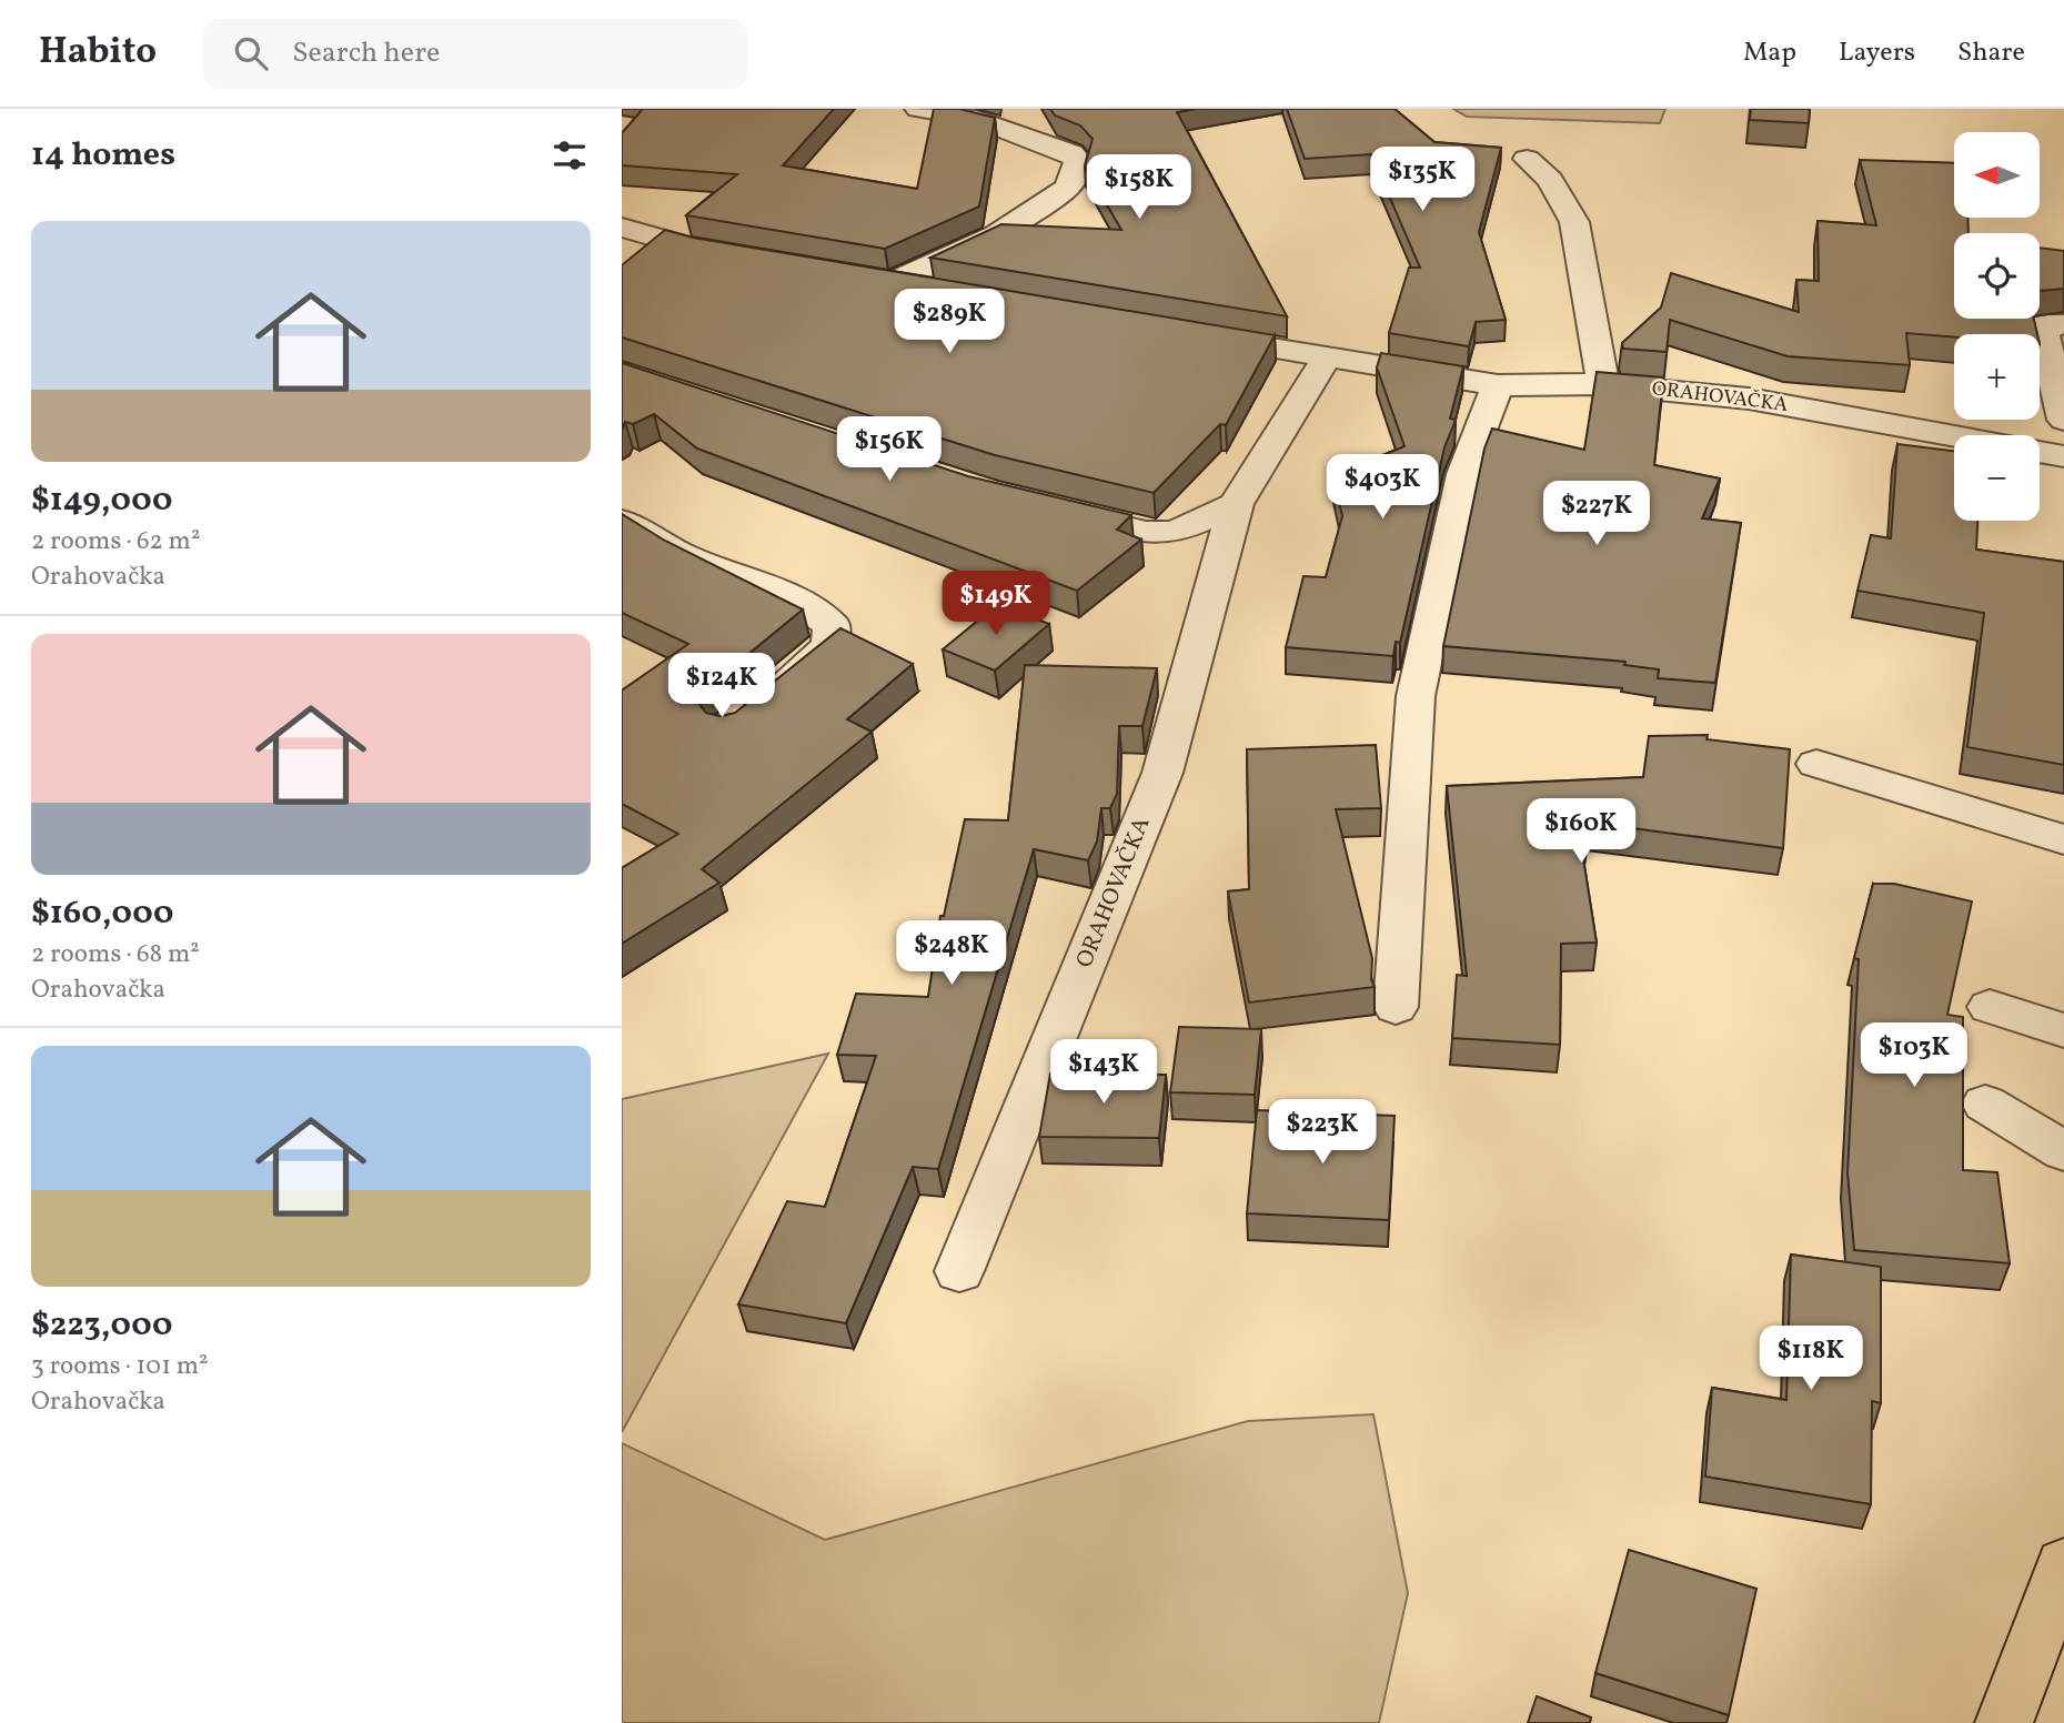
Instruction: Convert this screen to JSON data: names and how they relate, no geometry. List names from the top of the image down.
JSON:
{
  "streets": {
    "street": ["ORAHOVAČKA"]
  },
  "north": "left",
  "page": {
    "header": "Habito",
    "search": "Search here",
    "nav": ["Map", "Layers", "Share"],
    "heading": "14 homes",
    "map_buttons": ["+", "−"],
    "price": [
      "$135K",
      "$158K",
      "$289K",
      "$156K",
      "$403K",
      "$227K",
      "$149K",
      "$124K",
      "$160K",
      "$248K",
      "$103K",
      "$143K",
      "$223K",
      "$118K"
    ],
    "list": [
      {
        "name": "$149,000",
        "note": "2 rooms · 62 m² · Orahovačka"
      },
      {
        "name": "$160,000",
        "note": "2 rooms · 68 m² · Orahovačka"
      },
      {
        "name": "$223,000",
        "note": "3 rooms · 101 m² · Orahovačka"
      }
    ]
  }
}
